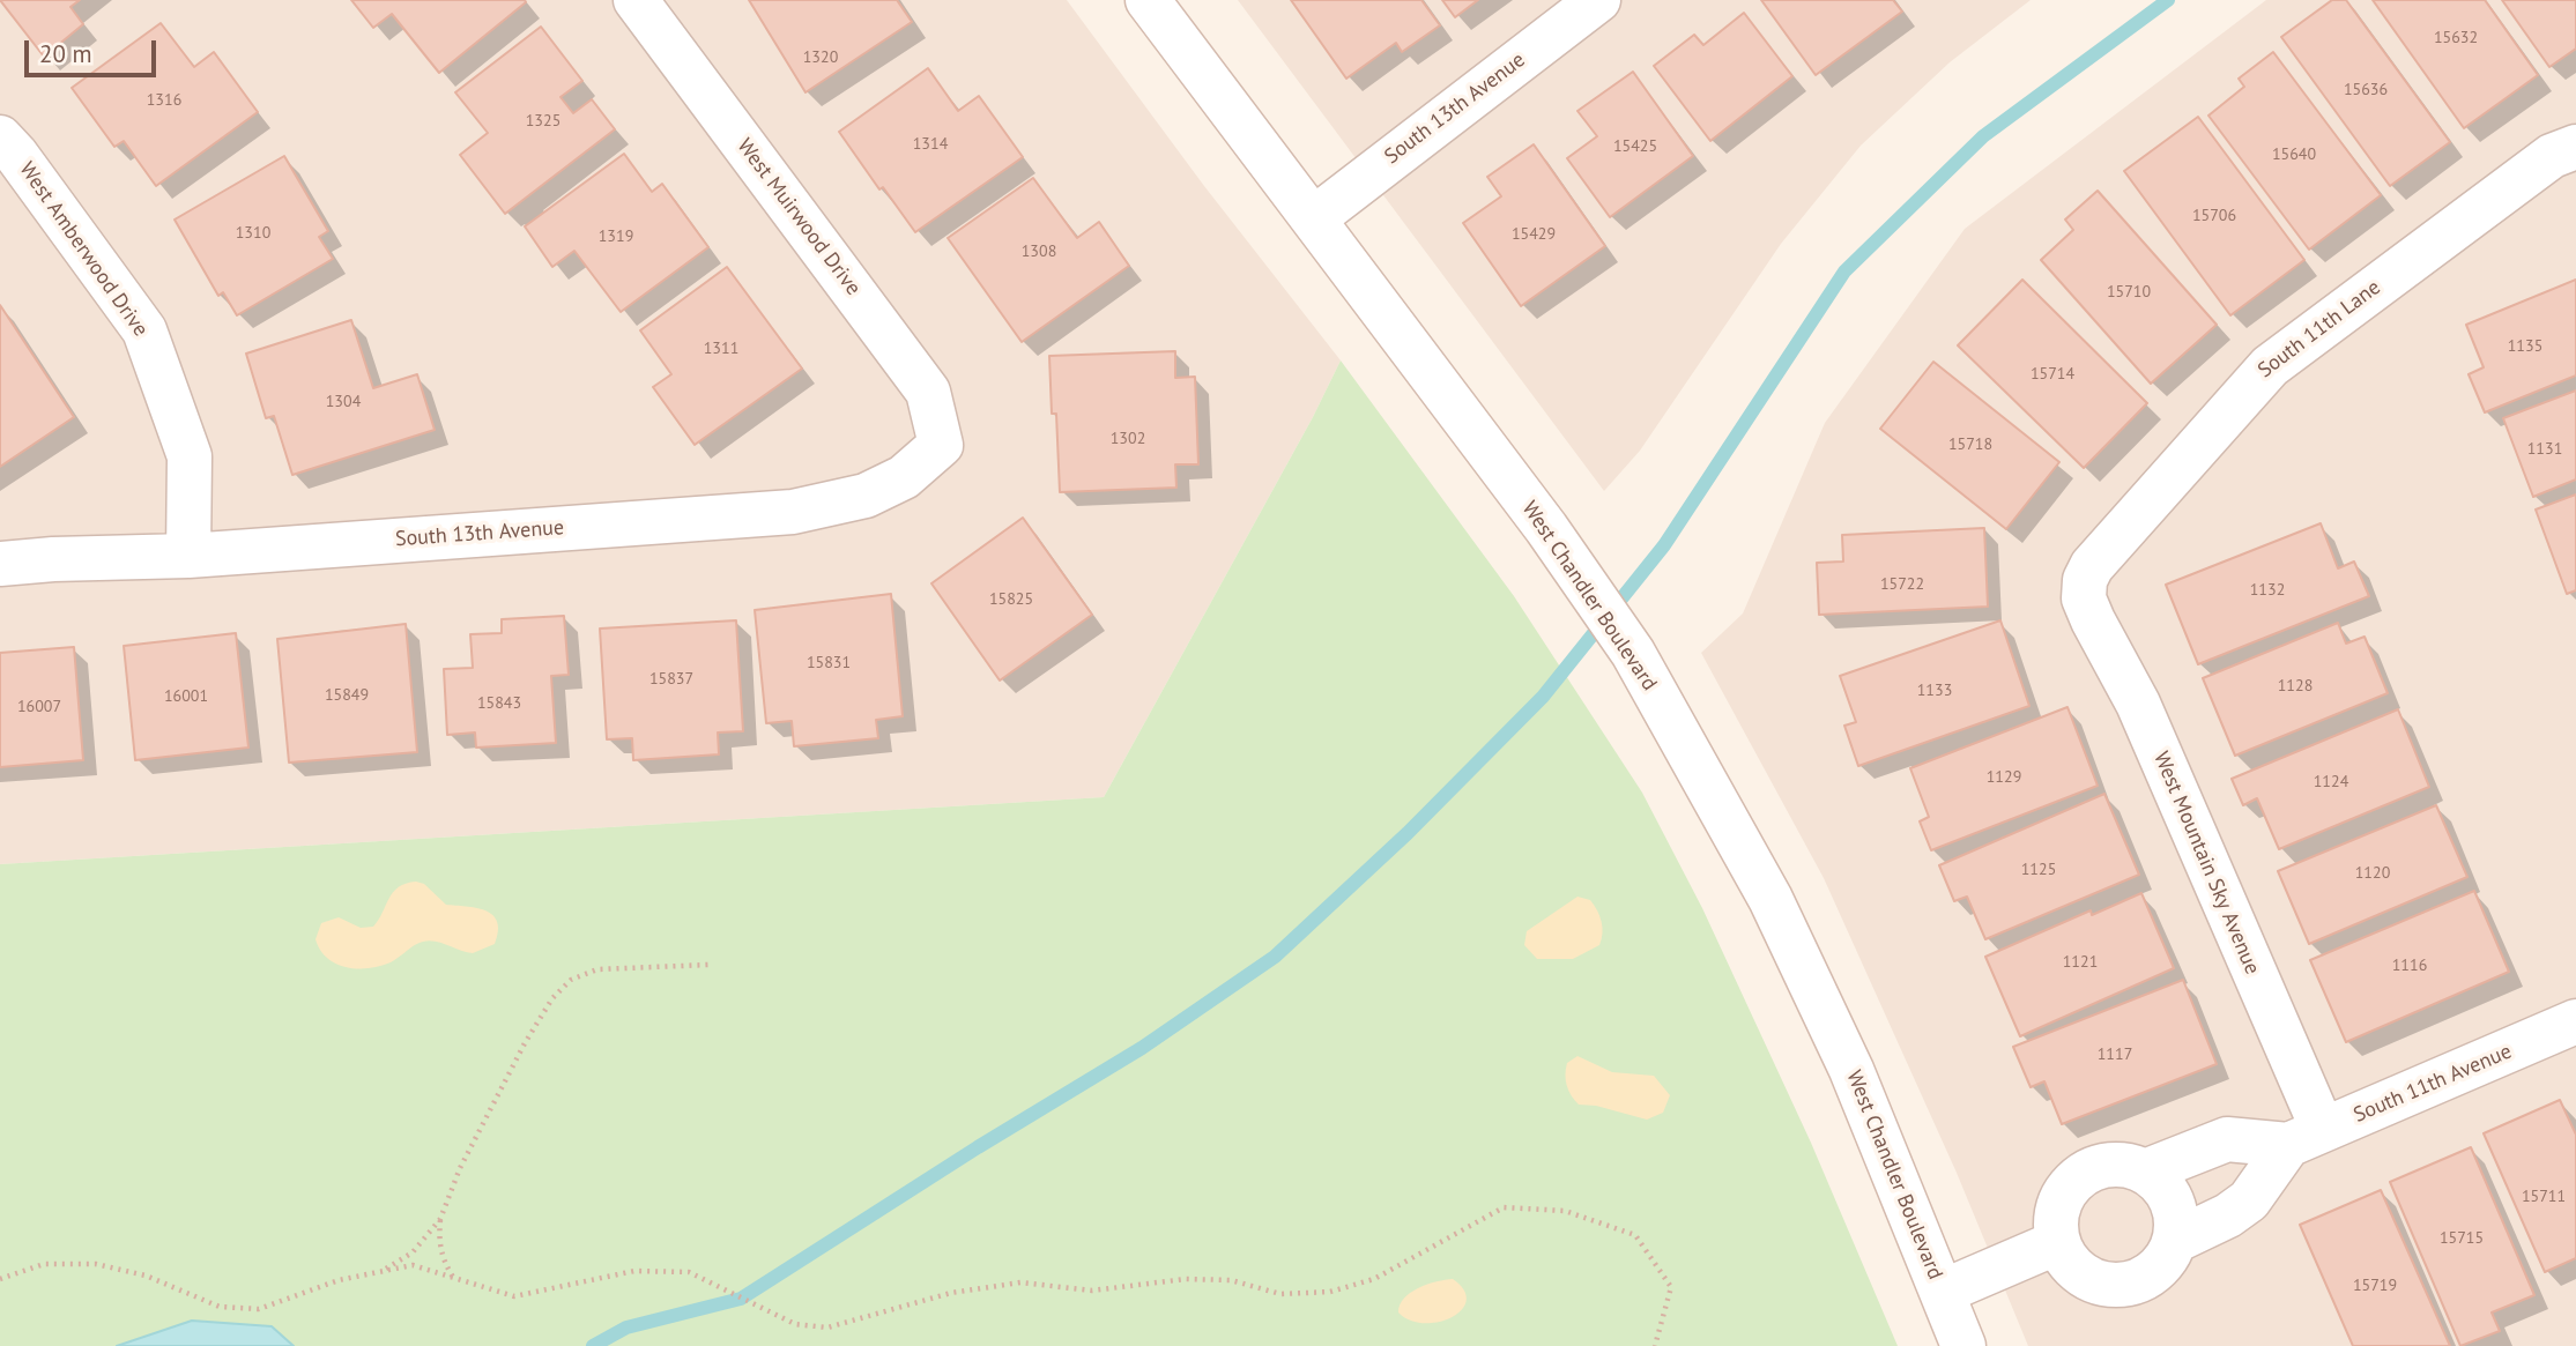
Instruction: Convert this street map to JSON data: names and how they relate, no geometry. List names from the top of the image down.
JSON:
{
  "streets": {
    "street": [
      "South 13th Avenue",
      "West Muirwood Drive",
      "West Amberwood Drive",
      "South 11th Lane",
      "West Chandler Boulevard",
      "West Mountain Sky Avenue",
      "South 11th Avenue"
    ]
  },
  "crossings": [
    ["South 13th Avenue", "West Muirwood Drive"],
    ["South 13th Avenue", "West Amberwood Drive"],
    ["South 13th Avenue", "West Chandler Boulevard"],
    ["South 11th Lane", "West Mountain Sky Avenue"],
    ["West Mountain Sky Avenue", "South 11th Avenue"]
  ],
  "house_numbers": [
    "15632",
    "1320",
    "15636",
    "1316",
    "1325",
    "1314",
    "15425",
    "15640",
    "15706",
    "1310",
    "15429",
    "1319",
    "1308",
    "15710",
    "1135",
    "1311",
    "15714",
    "1304",
    "1302",
    "15718",
    "1131",
    "15722",
    "1132",
    "15825",
    "15831",
    "15837",
    "1128",
    "1133",
    "15849",
    "16001",
    "15843",
    "16007",
    "1129",
    "1124",
    "1125",
    "1120",
    "1121",
    "1116",
    "1117",
    "15711",
    "15715",
    "15719"
  ],
  "scale_bar": "20 m"
}
